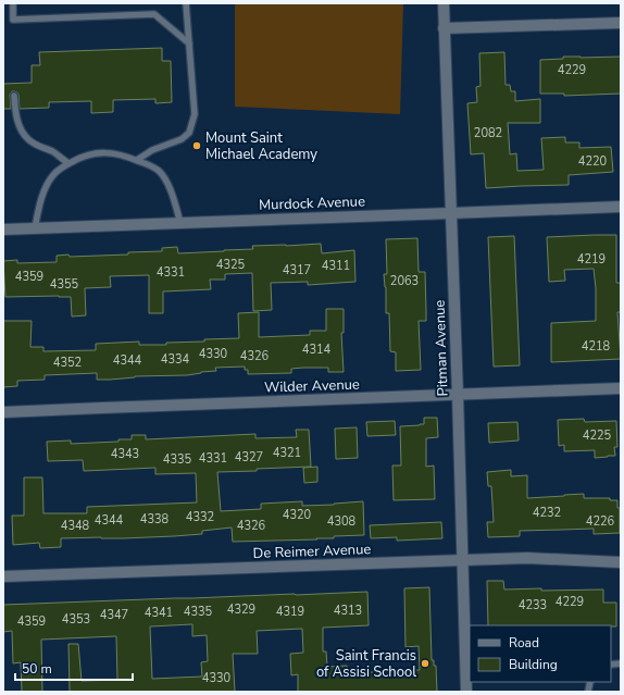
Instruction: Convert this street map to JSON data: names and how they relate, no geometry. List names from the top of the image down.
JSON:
{
  "streets": {
    "street": [
      "Murdock Avenue",
      "Pitman Avenue",
      "Wilder Avenue",
      "De Reimer Avenue"
    ]
  },
  "crossings": [
    ["Murdock Avenue", "Pitman Avenue"],
    ["Pitman Avenue", "Wilder Avenue"],
    ["Pitman Avenue", "De Reimer Avenue"]
  ],
  "places": ["Mount Saint Michael Academy", "Saint Francis of Assisi School"],
  "house_numbers": [
    "4229",
    "2082",
    "4220",
    "4219",
    "4325",
    "4311",
    "4317",
    "4331",
    "4359",
    "2063",
    "4355",
    "4218",
    "4314",
    "4330",
    "4326",
    "4334",
    "4344",
    "4352",
    "4225",
    "4321",
    "4343",
    "4327",
    "4331",
    "4335",
    "4232",
    "4320",
    "4332",
    "4338",
    "4344",
    "4308",
    "4226",
    "4348",
    "4326",
    "4229",
    "4233",
    "4329",
    "4313",
    "4335",
    "4319",
    "4341",
    "4347",
    "4353",
    "4359",
    "4330"
  ],
  "legend": ["Road", "Building"],
  "scale_bar": "50 m"
}
